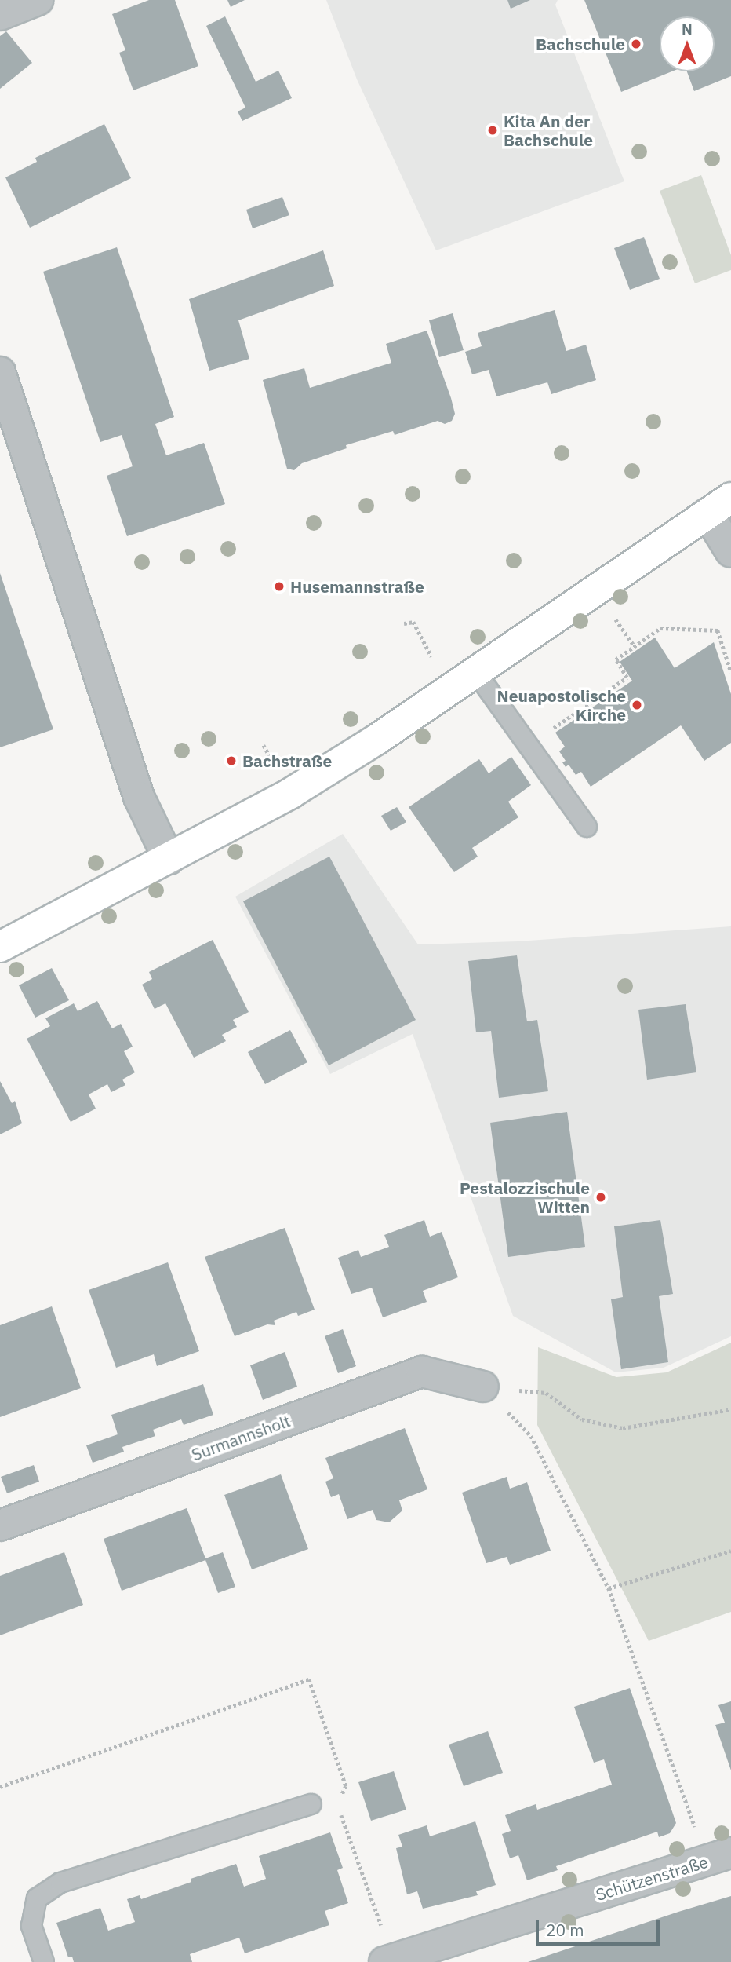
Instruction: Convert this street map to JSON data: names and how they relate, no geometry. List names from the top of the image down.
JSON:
{
  "streets": {
    "street": ["Surmannsholt", "Schützenstraße"]
  },
  "places": [
    "Bachschule",
    "Kita An der Bachschule",
    "Husemannstraße",
    "Neuapostolische Kirche",
    "Bachstraße",
    "Pestalozzischule Witten"
  ],
  "scale_bar": "20 m",
  "north": "top"
}
